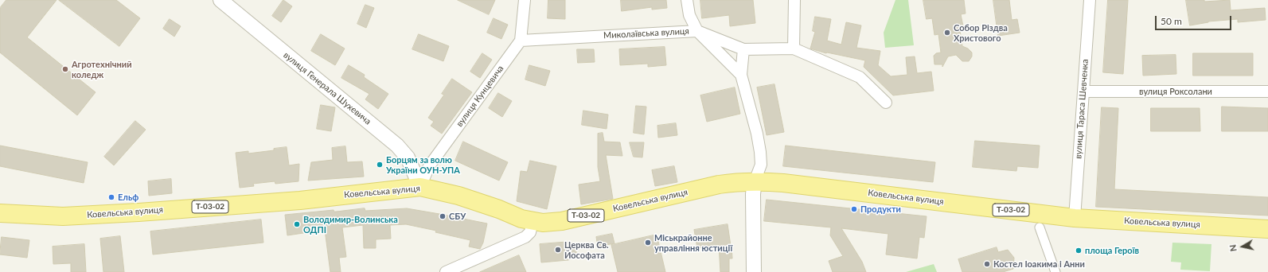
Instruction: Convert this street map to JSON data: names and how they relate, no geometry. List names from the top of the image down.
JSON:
{
  "streets": {
    "main road": ["Ковельська вулиця", "Т-03-02"],
    "street": [
      "Миколаївська вулиця",
      "вулиця Генерала Шухевича",
      "вулиця Роксолани",
      "вулиця Кунцевича",
      "вулиця Тараса Шевченка"
    ]
  },
  "crossings": [
    ["Миколаївська вулиця", "вулиця Кунцевича"],
    ["вулиця Генерала Шухевича", "вулиця Кунцевича"],
    ["вулиця Генерала Шухевича", "Ковельська вулиця"],
    ["вулиця Роксолани", "вулиця Тараса Шевченка"],
    ["вулиця Кунцевича", "Ковельська вулиця"],
    ["вулиця Тараса Шевченка", "Ковельська вулиця"]
  ],
  "places": [
    "Собор Різдва Христового",
    "Агротехнічний коледж",
    "Борцям за волю України ОУН-УПА",
    "Ельф",
    "Продукти",
    "СБУ",
    "Володимир-Волинська ОДПІ",
    "Міськрайонне управління юстиції",
    "Церква Св. Йософата",
    "площа Героїв",
    "Костел Іоакима і Анни"
  ],
  "scale_bar": "50 m",
  "north": "left"
}
